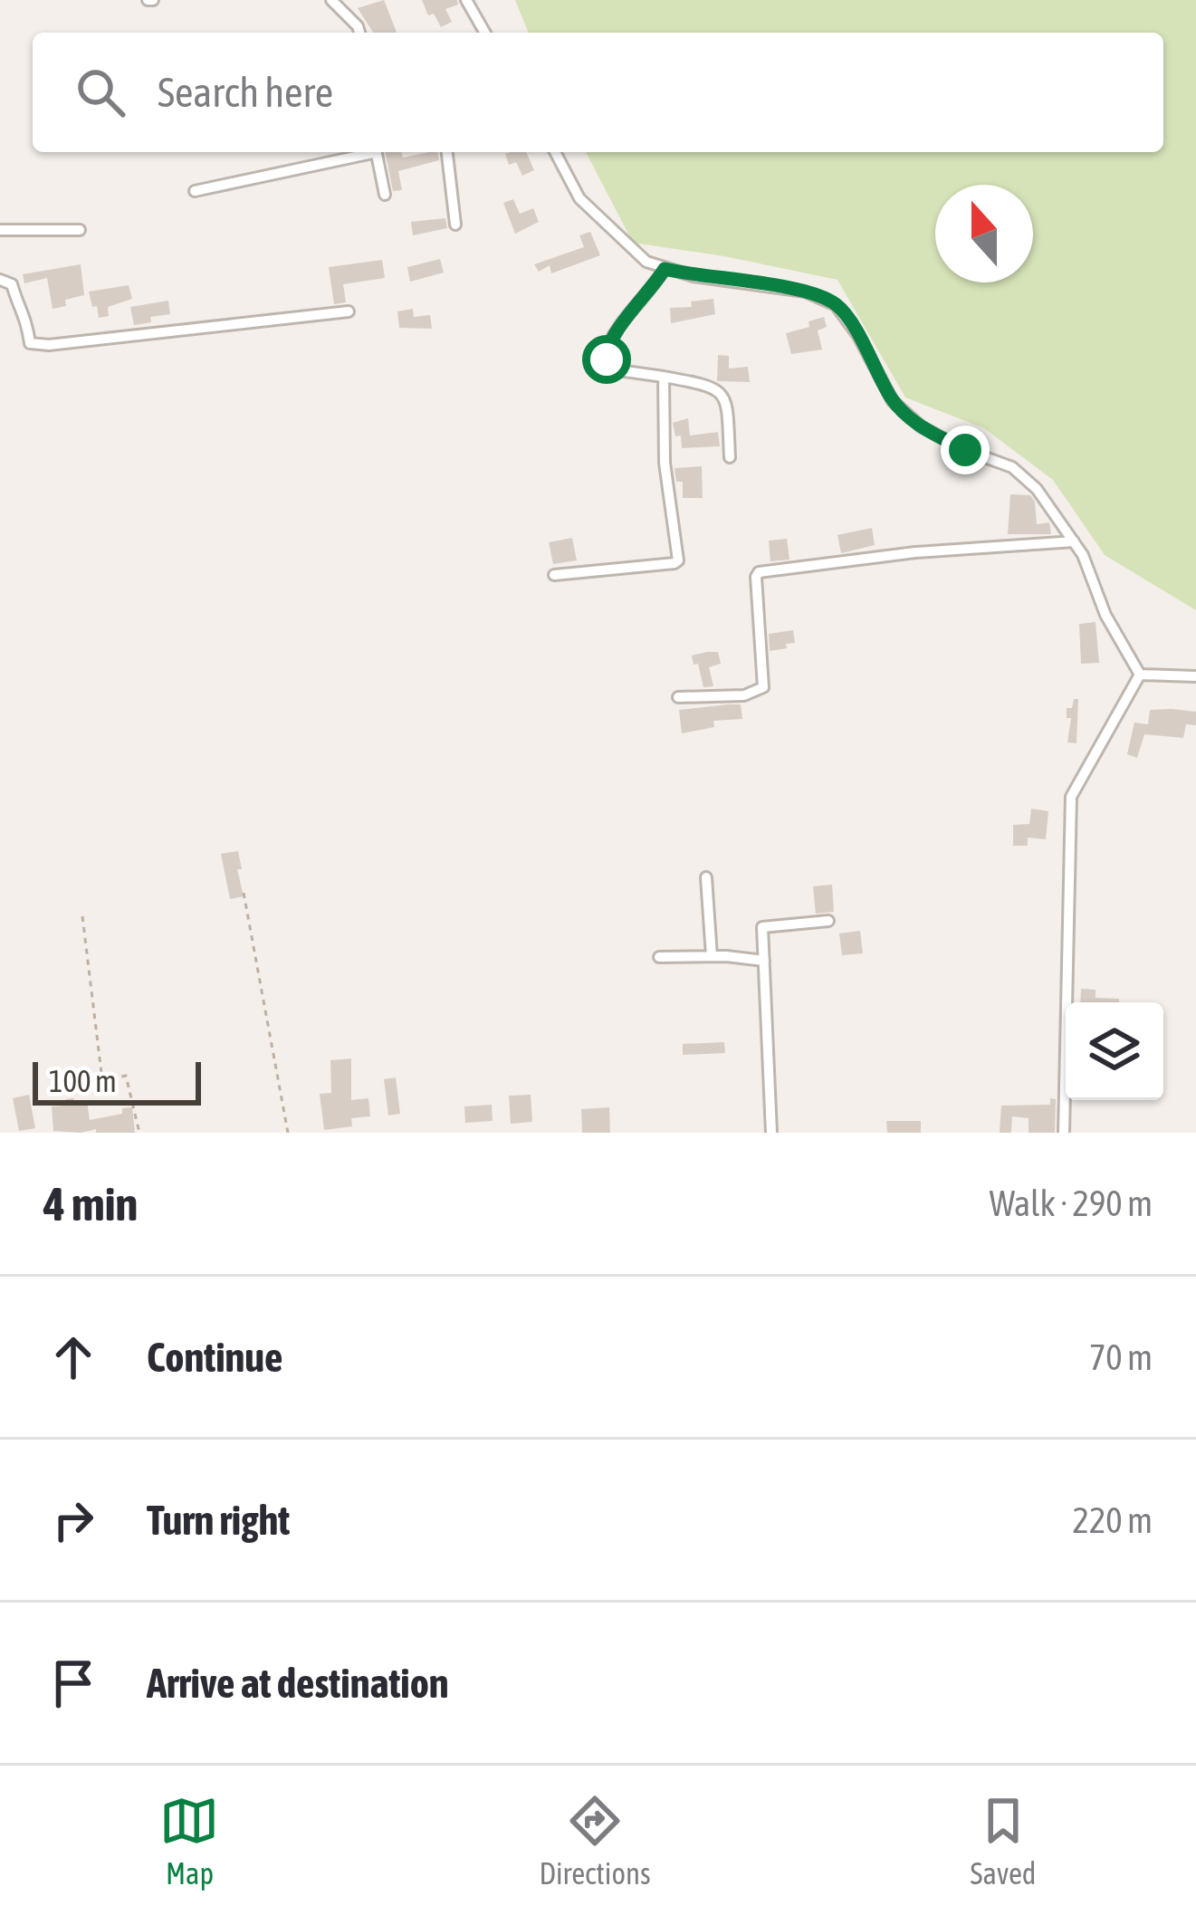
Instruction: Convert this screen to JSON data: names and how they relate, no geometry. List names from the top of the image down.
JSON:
{
  "scale_bar": "100 m",
  "north": "top",
  "page": {
    "search": "Search here",
    "scale": "100 m",
    "heading": ["4 min", "Walk · 290 m"],
    "list": [
      ["Continue", "70 m"],
      ["Turn right", "220 m"],
      "Arrive at destination"
    ],
    "nav": ["Map", "Directions", "Saved"]
  }
}
